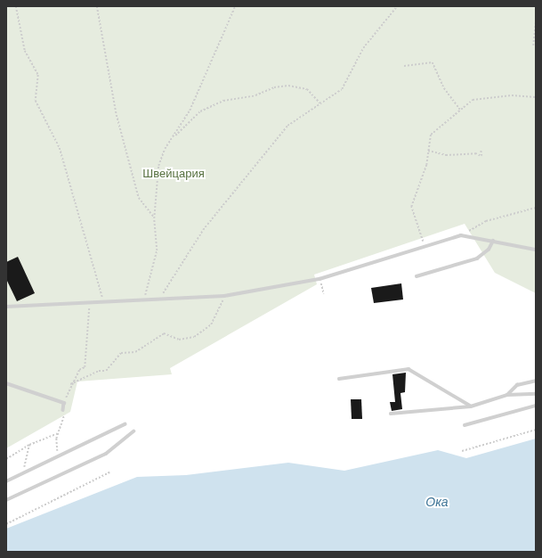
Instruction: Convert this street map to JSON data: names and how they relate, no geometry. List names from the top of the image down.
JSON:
{
  "water": ["Ока"],
  "parks": ["Швейцария"]
}
